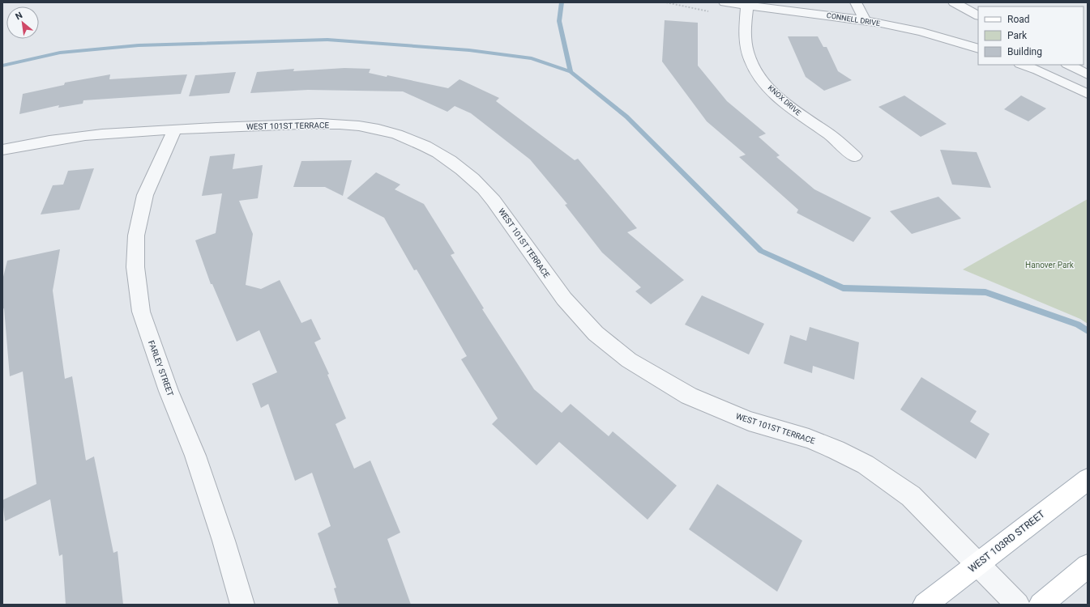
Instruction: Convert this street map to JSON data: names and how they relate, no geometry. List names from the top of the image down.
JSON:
{
  "streets": {
    "main road": ["WEST 103RD STREET"],
    "street": [
      "CONNELL DRIVE",
      "KNOX DRIVE",
      "WEST 101ST TERRACE",
      "FARLEY STREET"
    ]
  },
  "crossings": [
    ["CONNELL DRIVE", "KNOX DRIVE"],
    ["WEST 101ST TERRACE", "FARLEY STREET"],
    ["WEST 101ST TERRACE", "WEST 103RD STREET"]
  ],
  "parks": ["Hanover Park"],
  "legend": ["Road", "Park", "Building"],
  "north": "top left"
}
